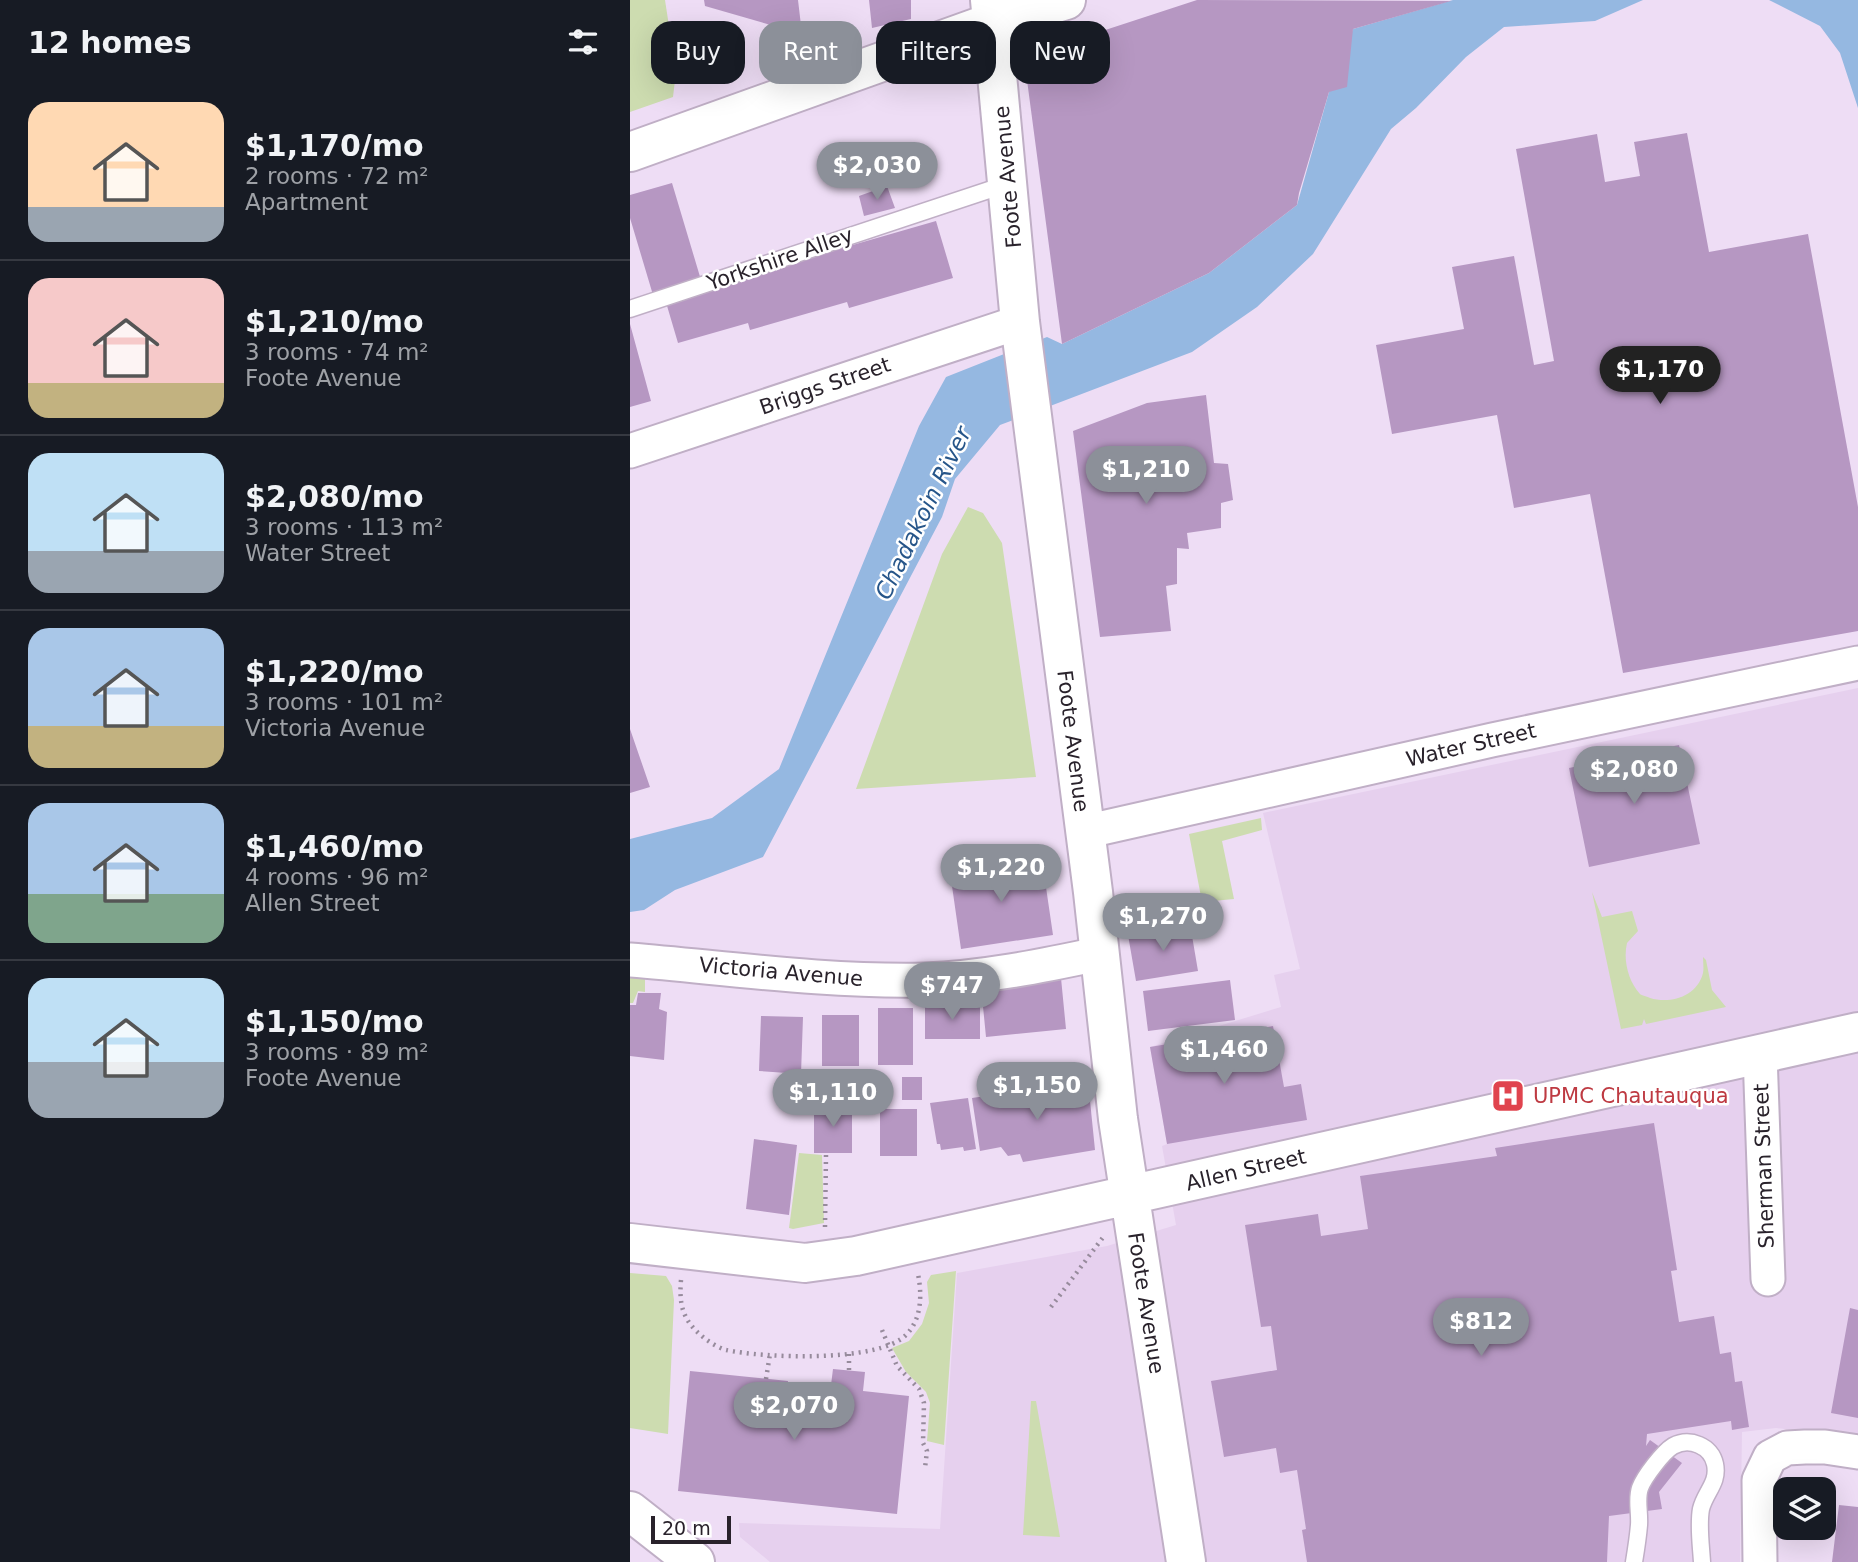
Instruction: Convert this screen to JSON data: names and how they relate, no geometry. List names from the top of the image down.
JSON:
{
  "streets": {
    "main road": ["Foote Avenue", "Allen Street"],
    "street": [
      "Briggs Street",
      "Water Street",
      "Victoria Avenue",
      "Sherman Street"
    ],
    "lane": ["Yorkshire Alley"]
  },
  "crossings": [
    ["Foote Avenue", "Yorkshire Alley"],
    ["Foote Avenue", "Briggs Street"],
    ["Foote Avenue", "Water Street"],
    ["Foote Avenue", "Victoria Avenue"],
    ["Foote Avenue", "Allen Street"],
    ["Sherman Street", "Allen Street"]
  ],
  "water": ["Chadakoin River"],
  "places": {
    "hospital": ["UPMC Chautauqua"]
  },
  "scale_bar": "20 m",
  "page": {
    "heading": "12 homes",
    "chip": [
      "Buy",
      "Rent",
      "Filters",
      "New"
    ],
    "list": [
      {
        "name": "$1,170/mo",
        "note": "2 rooms · 72 m² · Apartment"
      },
      {
        "name": "$1,210/mo",
        "note": "3 rooms · 74 m² · Foote Avenue"
      },
      {
        "name": "$2,080/mo",
        "note": "3 rooms · 113 m² · Water Street"
      },
      {
        "name": "$1,220/mo",
        "note": "3 rooms · 101 m² · Victoria Avenue"
      },
      {
        "name": "$1,460/mo",
        "note": "4 rooms · 96 m² · Allen Street"
      },
      {
        "name": "$1,150/mo",
        "note": "3 rooms · 89 m² · Foote Avenue"
      }
    ],
    "price": [
      "$2,030",
      "$1,170",
      "$1,210",
      "$2,080",
      "$1,220",
      "$1,270",
      "$747",
      "$1,460",
      "$1,150",
      "$1,110",
      "$812",
      "$2,070"
    ],
    "scale": "20 m"
  }
}
